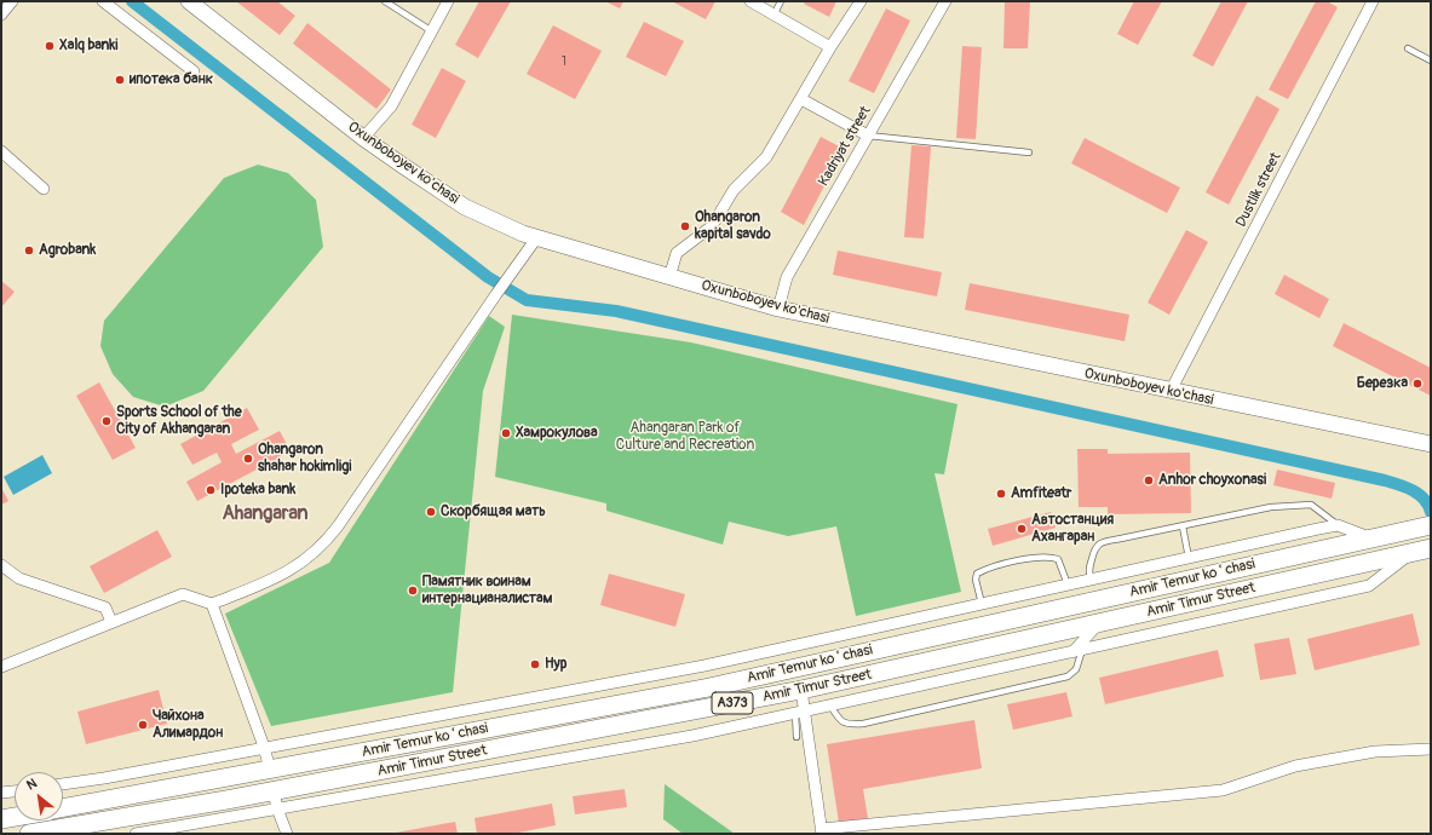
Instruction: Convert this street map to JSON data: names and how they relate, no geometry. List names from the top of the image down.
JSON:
{
  "streets": {
    "highway": ["Amir Temur koʻchasi", "Amir Timur Street", "A373"],
    "main road": ["Oxunboboyev ko'chasi"],
    "street": ["Kadriyat street", "Dustlik street"]
  },
  "crossings": [
    ["Kadriyat street", "Oxunboboyev ko'chasi"],
    ["Oxunboboyev ko'chasi", "Dustlik street"]
  ],
  "districts": ["Ahangaran"],
  "parks": ["Ahangaran Park of Culture and Recreation"],
  "places": [
    "Xalq banki",
    "ипотека банк",
    "Ohangaron kapital savdo",
    "Agrobank",
    "Березка",
    "Sports School of the City of Akhangaran",
    "Хамрокулова",
    "Ohangaron shahar hokimligi",
    "Anhor choyxonasi",
    "Ipoteka bank",
    "Amfiteatr",
    "Скорбящая мать",
    "Автостанция Ахангаран",
    "Памятник воинам интернацианалистам",
    "Нур",
    "Чайхона Алимардон"
  ],
  "house_numbers": ["1"],
  "north": "top left"
}
